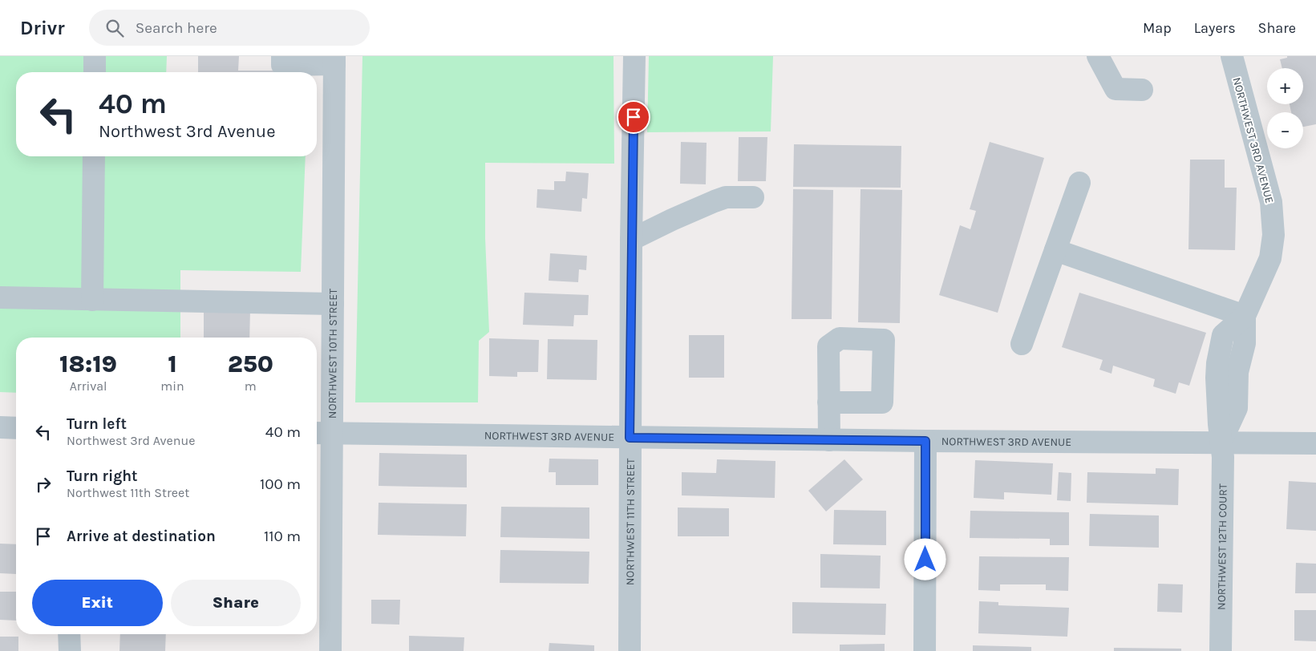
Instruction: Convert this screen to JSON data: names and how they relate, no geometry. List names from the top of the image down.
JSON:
{
  "streets": {
    "street": [
      "NORTHWEST 3RD AVENUE",
      "NORTHWEST 10TH STREET",
      "NORTHWEST 11TH STREET",
      "NORTHWEST 12TH COURT"
    ]
  },
  "crossings": [
    ["NORTHWEST 3RD AVENUE", "NORTHWEST 10TH STREET"],
    ["NORTHWEST 3RD AVENUE", "NORTHWEST 11TH STREET"],
    ["NORTHWEST 3RD AVENUE", "NORTHWEST 12TH COURT"]
  ],
  "page": {
    "header": "Drivr",
    "search": "Search here",
    "nav": ["Map", "Layers", "Share"],
    "map_buttons": ["+", "−"],
    "turn": ["40 m", "Northwest 3rd Avenue"],
    "eta": [
      "18:19",
      "Arrival",
      "1",
      "min",
      "250",
      "m"
    ],
    "list": [
      {
        "name": "Turn left",
        "note": "Northwest 3rd Avenue",
        "value": "40 m"
      },
      {
        "name": "Turn right",
        "note": "Northwest 11th Street",
        "value": "100 m"
      },
      {
        "name": "Arrive at destination",
        "value": "110 m"
      }
    ],
    "buttons": ["Exit", "Share"]
  }
}
